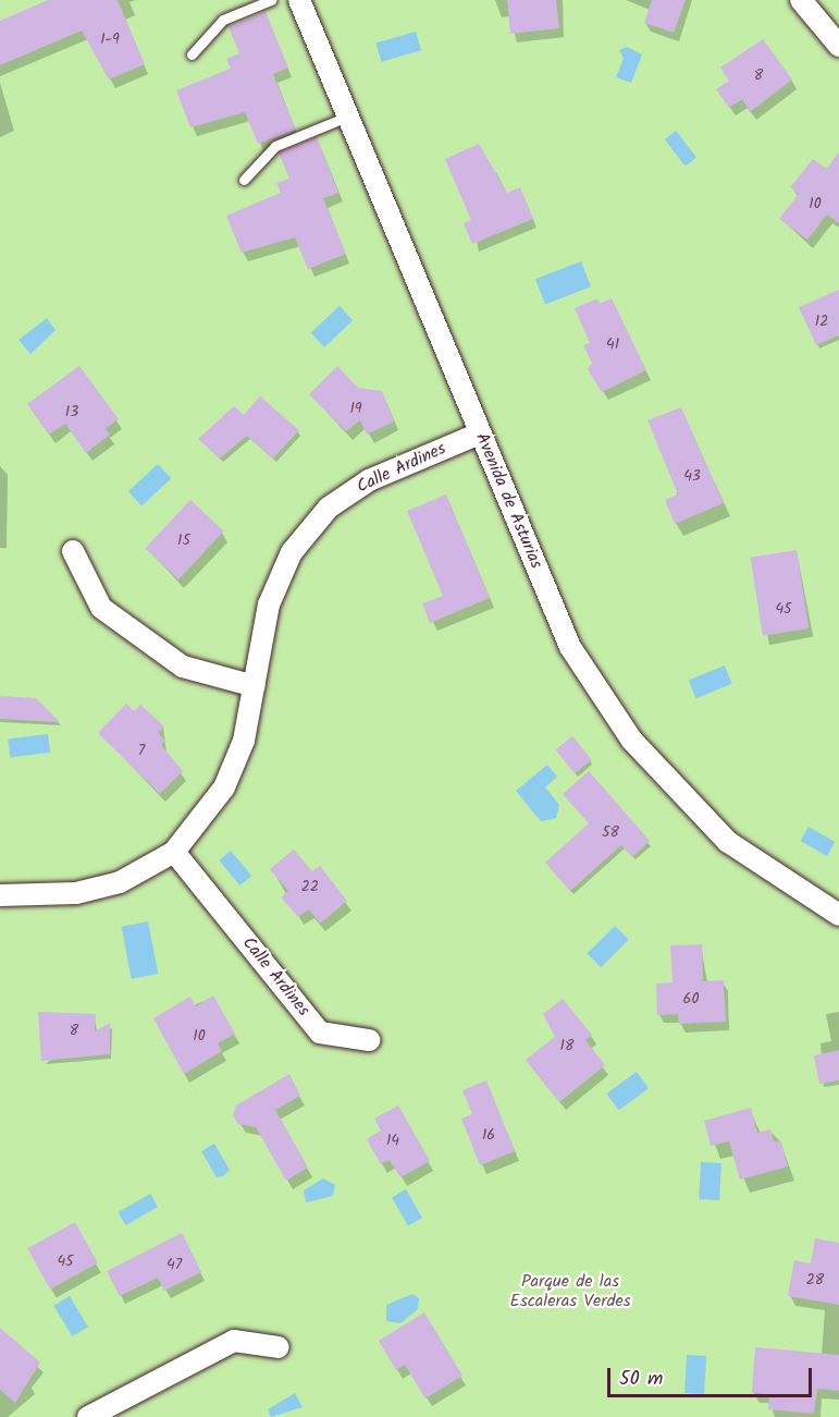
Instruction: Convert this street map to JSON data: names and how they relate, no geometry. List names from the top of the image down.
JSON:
{
  "streets": {
    "street": ["Calle Ardines", "Avenida de Asturias"]
  },
  "crossings": [
    ["Calle Ardines", "Avenida de Asturias"]
  ],
  "parks": ["Parque de las Escaleras Verdes"],
  "house_numbers": [
    "1-9",
    "8",
    "10",
    "12",
    "41",
    "19",
    "13",
    "43",
    "15",
    "45",
    "7",
    "58",
    "22",
    "60",
    "8",
    "10",
    "18",
    "16",
    "14",
    "45",
    "47",
    "28"
  ],
  "scale_bar": "50 m"
}
